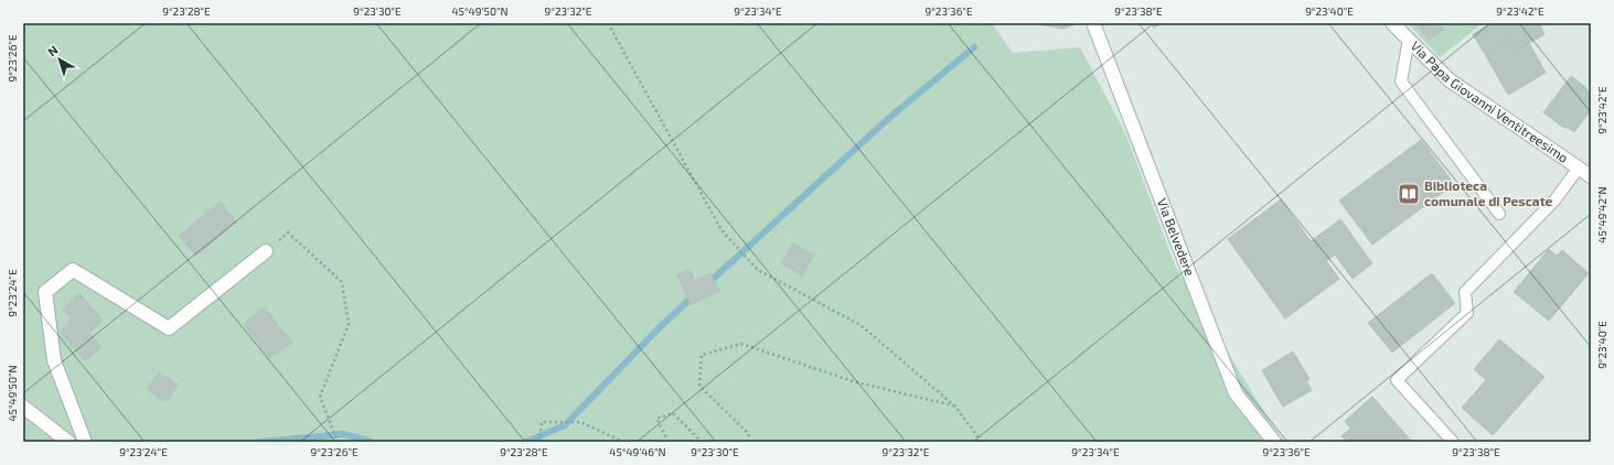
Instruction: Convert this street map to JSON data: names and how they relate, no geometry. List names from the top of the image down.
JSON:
{
  "streets": {
    "street": ["Via Papa Giovanni Ventitreesimo", "Via Belvedere"]
  },
  "places": {
    "library": ["Biblioteca comunale di Pescate"]
  },
  "north": "top left",
  "coordinates": [
    "9°23'28\"E",
    "9°23'30\"E",
    "45°49'50\"N",
    "9°23'32\"E",
    "9°23'34\"E",
    "9°23'36\"E",
    "9°23'38\"E",
    "9°23'40\"E",
    "9°23'42\"E",
    "9°23'26\"E",
    "45°49'42\"N",
    "9°23'24\"E",
    "45°49'46\"N"
  ]
}
